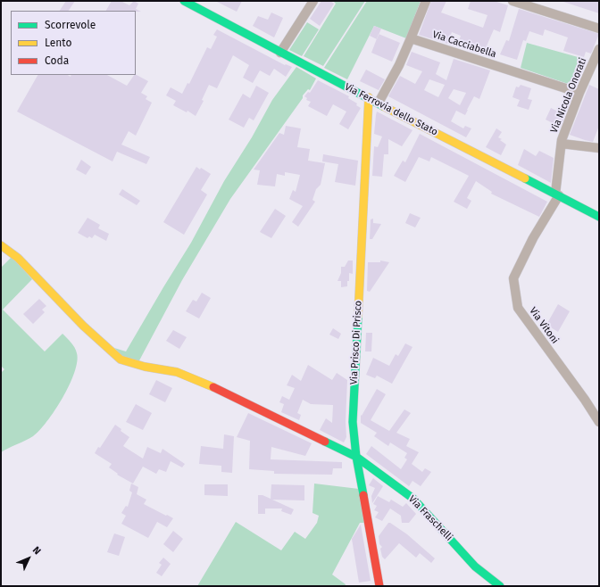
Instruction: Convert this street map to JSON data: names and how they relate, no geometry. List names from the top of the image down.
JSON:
{
  "streets": {
    "street": [
      "Via Cacciabella",
      "Via Nicola Onorati",
      "Via Ferrovia dello Stato",
      "Via Vitoni",
      "Via Prisco Di Prisco",
      "Via Fraschelli"
    ]
  },
  "crossings": [
    ["Via Cacciabella", "Via Nicola Onorati"],
    ["Via Nicola Onorati", "Via Ferrovia dello Stato"],
    ["Via Nicola Onorati", "Via Vitoni"],
    ["Via Ferrovia dello Stato", "Via Vitoni"],
    ["Via Ferrovia dello Stato", "Via Prisco Di Prisco"],
    ["Via Prisco Di Prisco", "Via Fraschelli"]
  ],
  "legend": ["Scorrevole", "Lento", "Coda"],
  "north": "top right"
}
